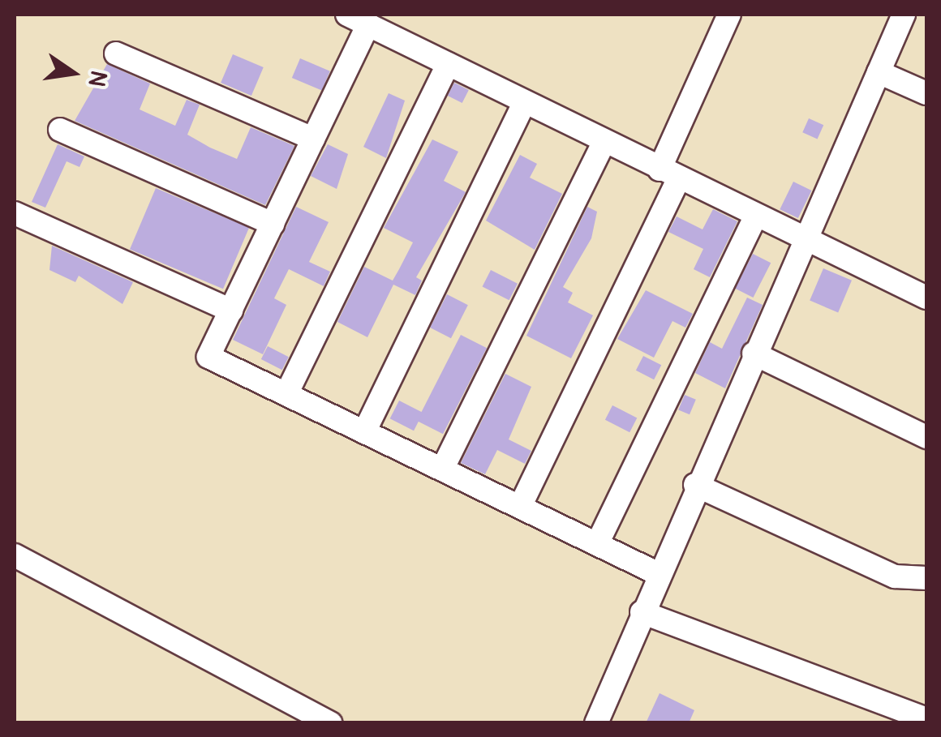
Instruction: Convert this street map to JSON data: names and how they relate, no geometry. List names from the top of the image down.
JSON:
{
  "north": "right"
}
